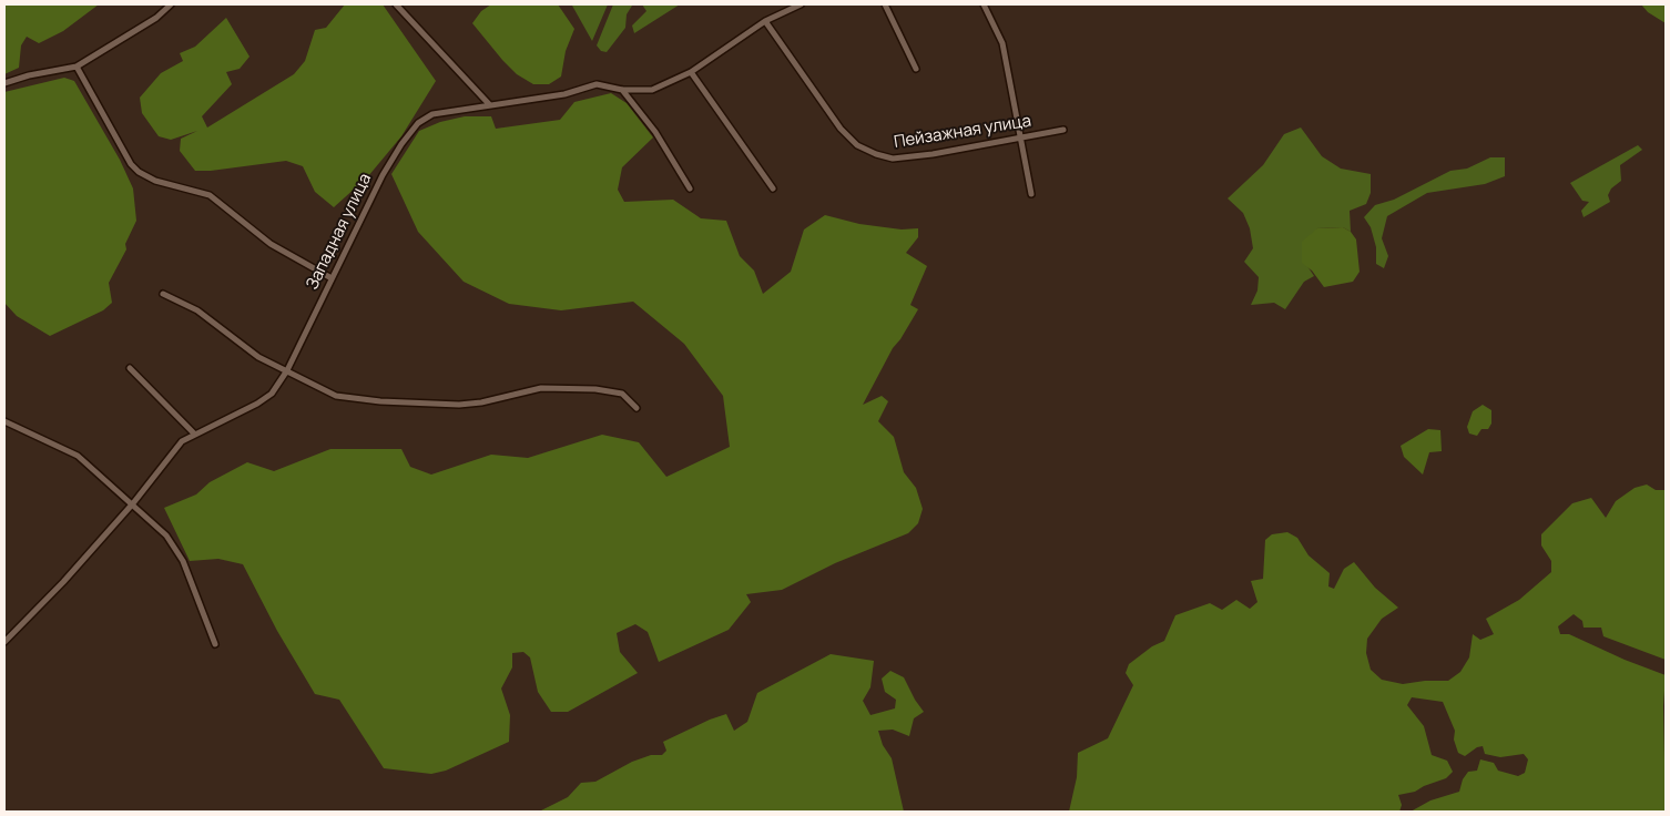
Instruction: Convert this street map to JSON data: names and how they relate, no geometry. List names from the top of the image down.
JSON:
{
  "streets": {
    "street": ["Пейзажная улица", "Западная улица"]
  },
  "crossings": [
    ["Пейзажная улица", "Западная улица"]
  ]
}
